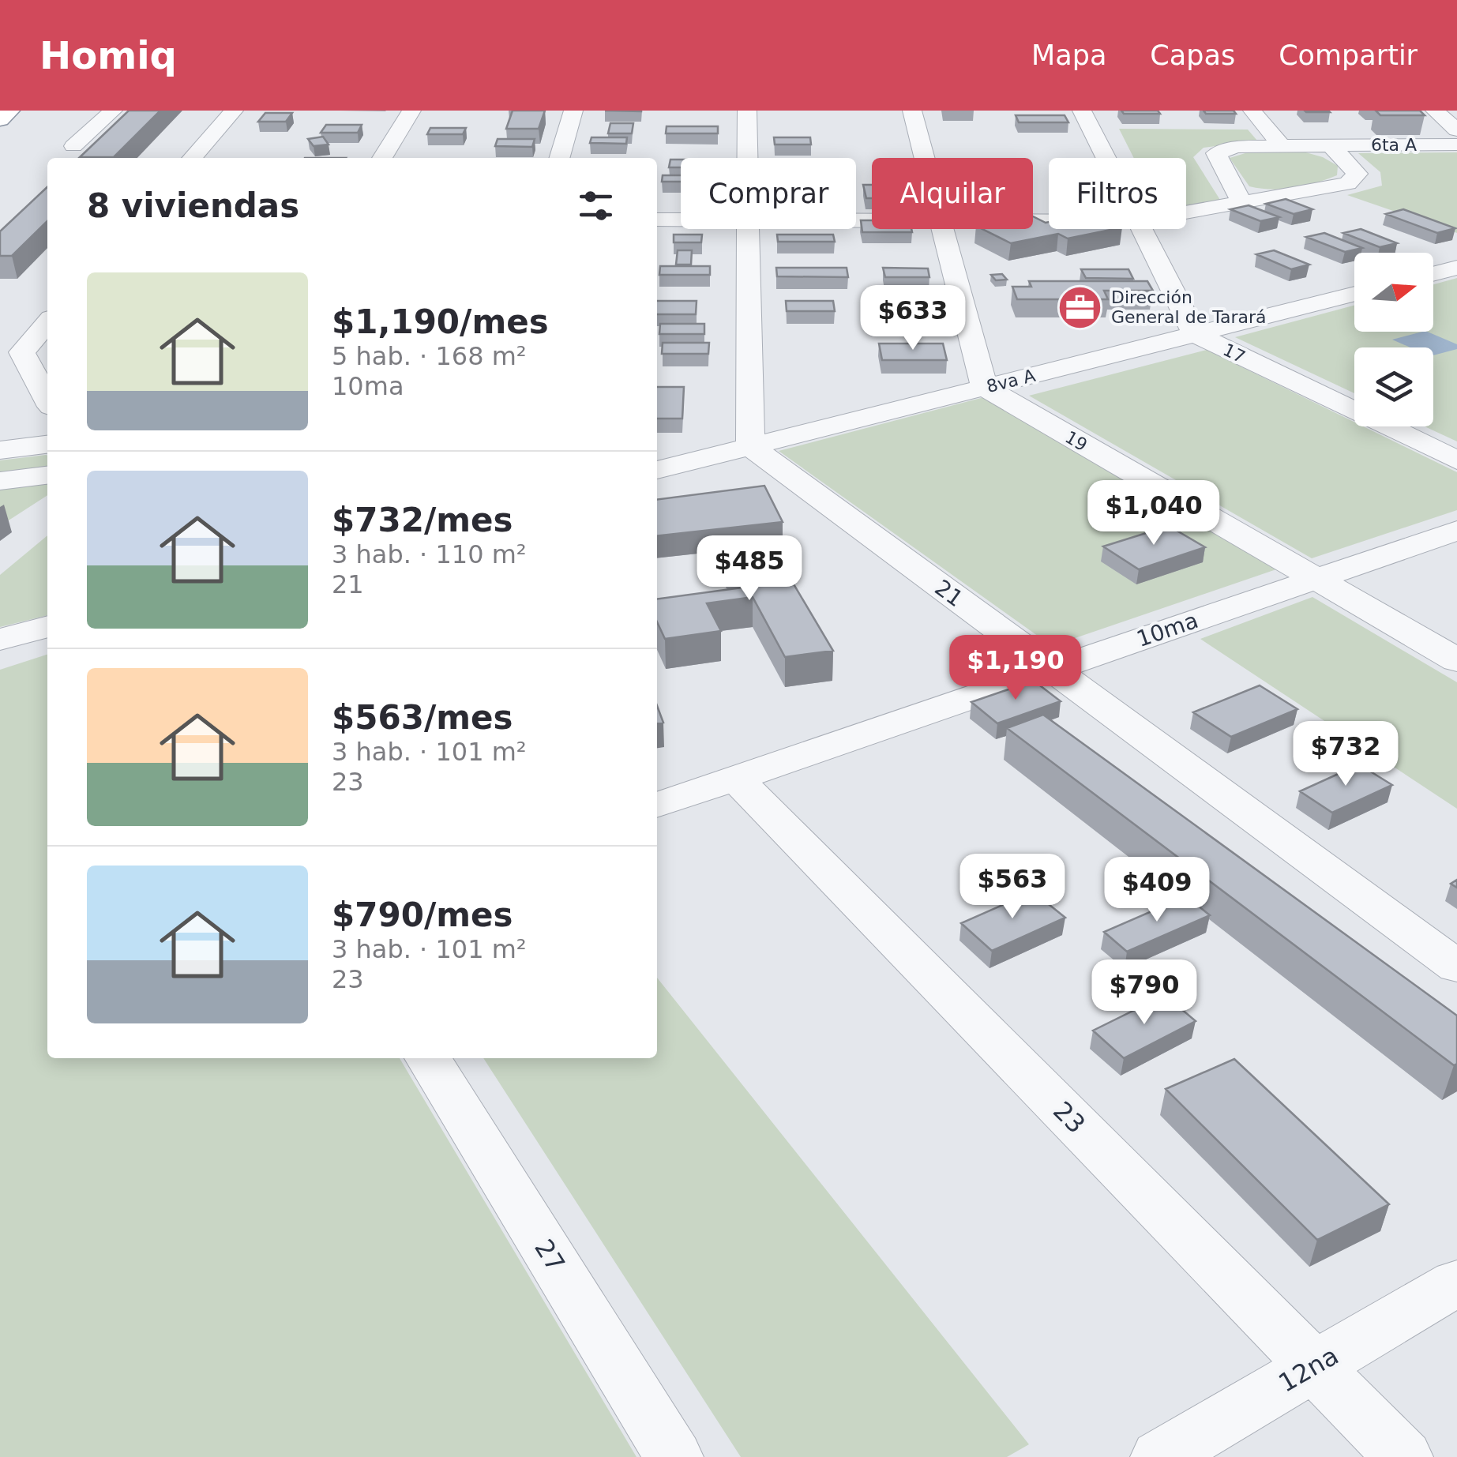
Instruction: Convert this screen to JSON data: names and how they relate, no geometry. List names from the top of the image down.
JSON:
{
  "streets": {
    "street": [
      "6ta A",
      "17",
      "8va A",
      "19",
      "21",
      "10ma",
      "23",
      "27",
      "12na"
    ]
  },
  "crossings": [
    ["17", "8va A"],
    ["8va A", "19"],
    ["8va A", "21"],
    ["19", "10ma"],
    ["21", "10ma"],
    ["10ma", "23"],
    ["23", "12na"]
  ],
  "places": {
    "office": ["Dirección General de Tarará"]
  },
  "north": "right",
  "page": {
    "header": "Homiq",
    "nav": ["Mapa", "Capas", "Compartir"],
    "chip": ["Comprar", "Alquilar", "Filtros"],
    "heading": "8 viviendas",
    "list": [
      {
        "name": "$1,190/mes",
        "note": "5 hab. · 168 m² · 10ma"
      },
      {
        "name": "$732/mes",
        "note": "3 hab. · 110 m² · 21"
      },
      {
        "name": "$563/mes",
        "note": "3 hab. · 101 m² · 23"
      },
      {
        "name": "$790/mes",
        "note": "3 hab. · 101 m² · 23"
      }
    ],
    "price": [
      "$633",
      "$1,040",
      "$485",
      "$1,190",
      "$732",
      "$563",
      "$409",
      "$790"
    ]
  }
}
